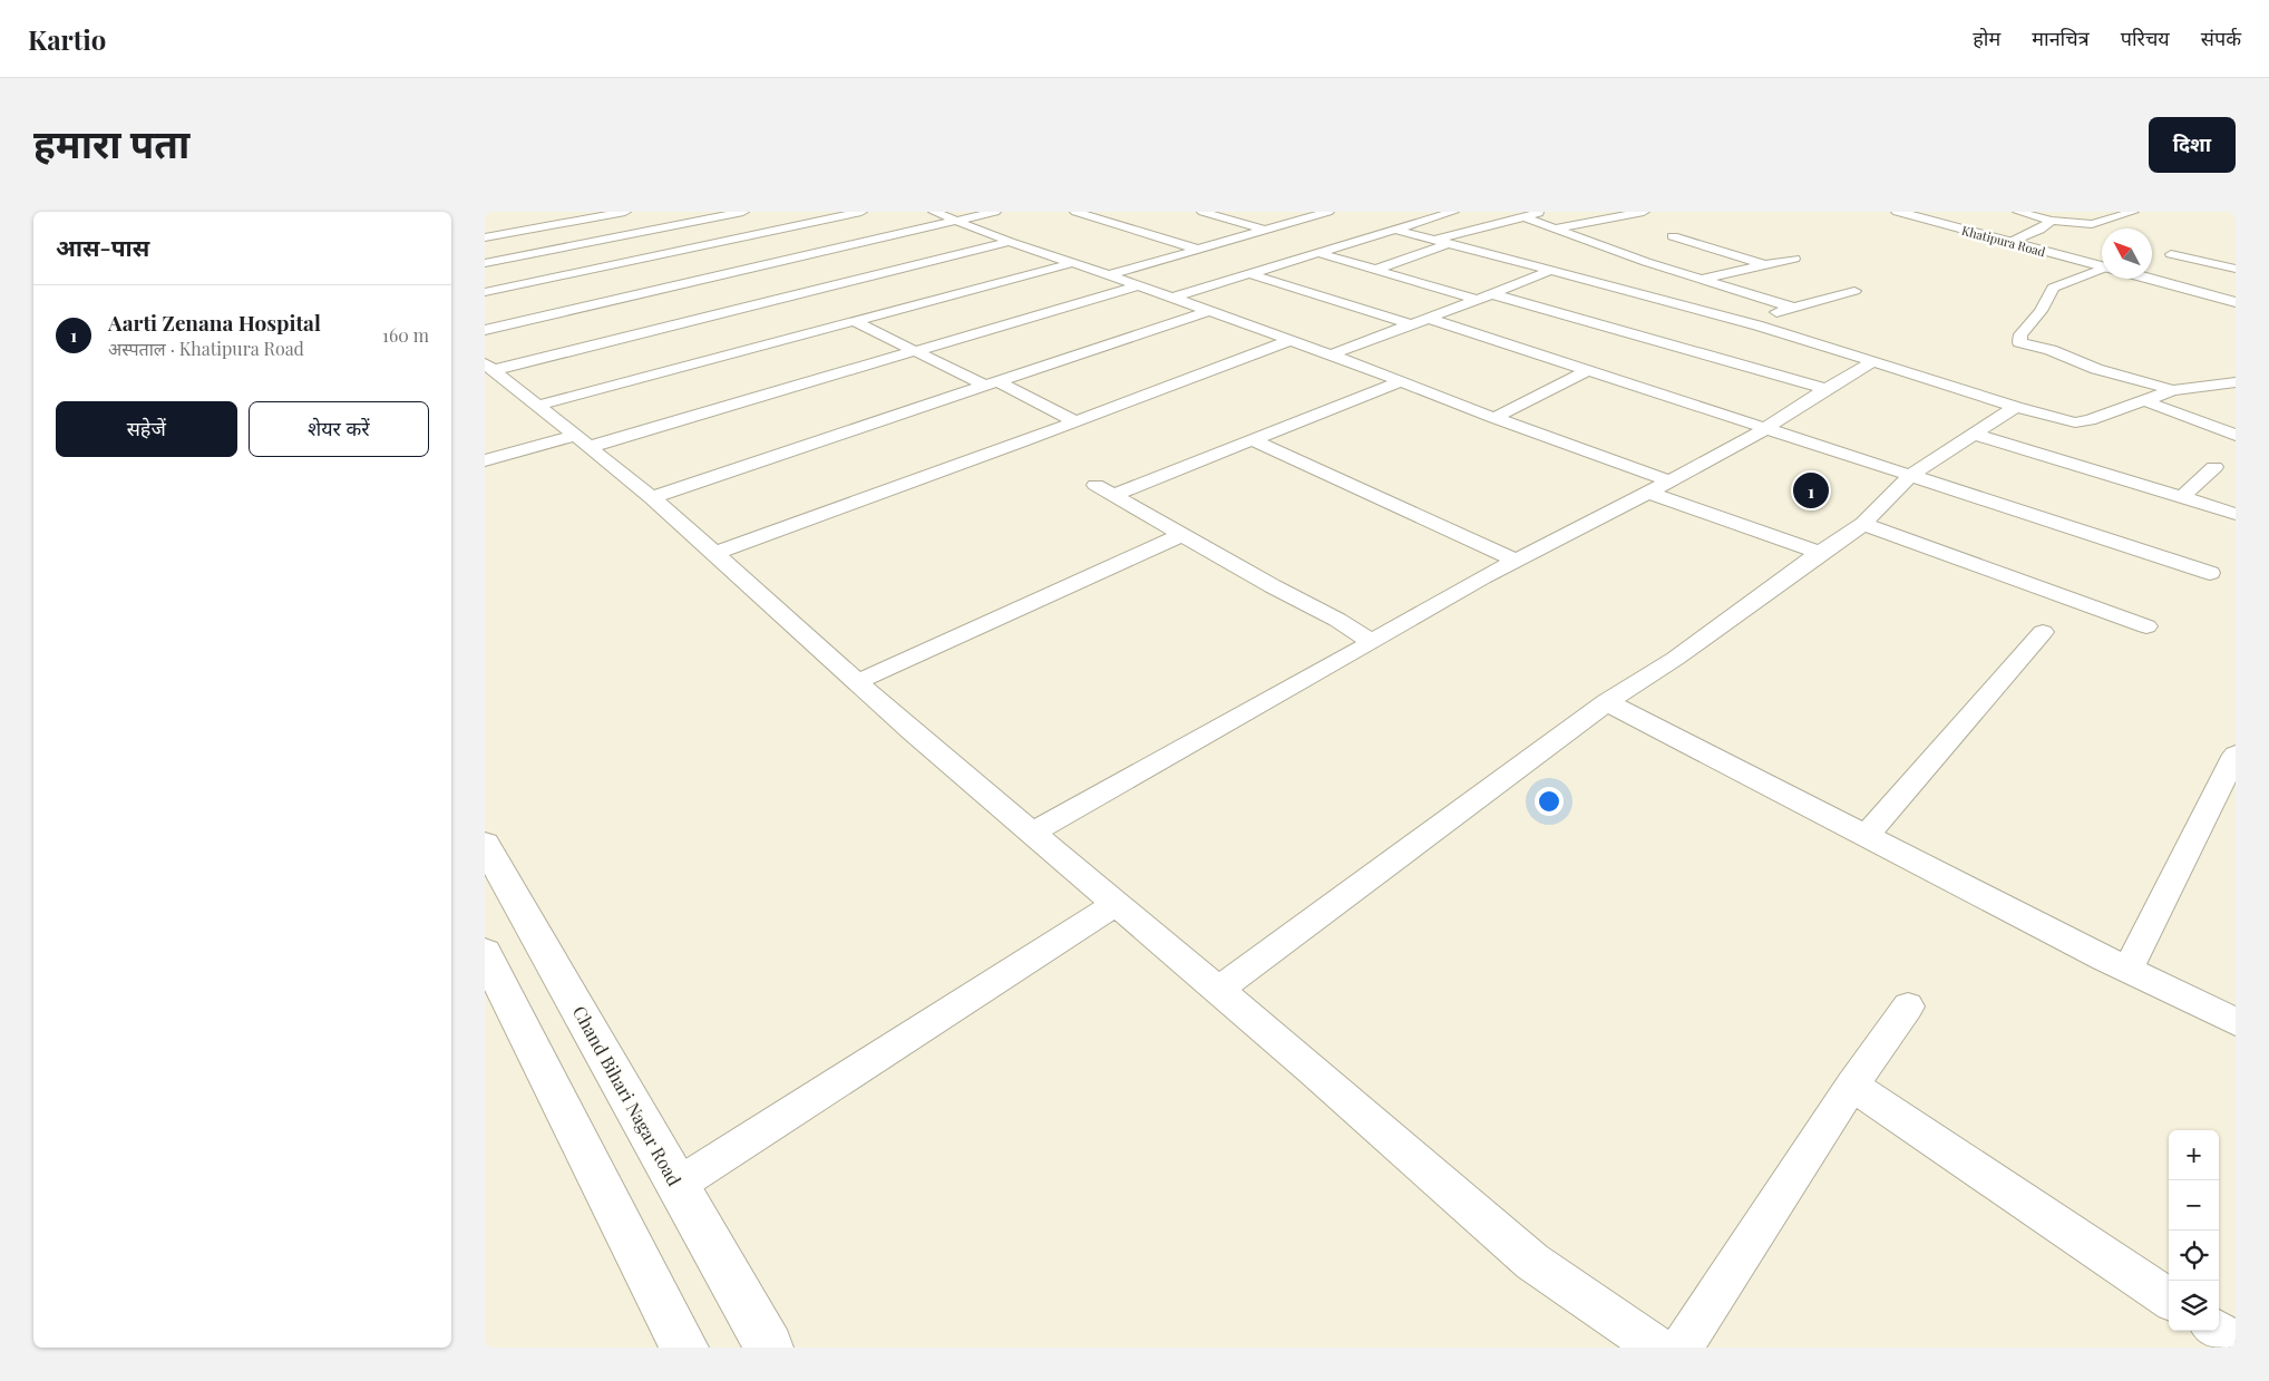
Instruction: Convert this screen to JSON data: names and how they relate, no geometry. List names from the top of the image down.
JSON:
{
  "streets": {
    "street": ["Khatipura Road", "Chand Bihari Nagar Road"]
  },
  "north": "top left",
  "page": {
    "header": "Kartio",
    "nav": [
      "होम",
      "मानचित्र",
      "परिचय",
      "संपर्क"
    ],
    "title": "हमारा पता",
    "buttons": [
      "दिशा",
      ["सहेजें", "शेयर करें"]
    ],
    "heading": "आस-पास",
    "list": [
      {
        "mark": "1",
        "name": "Aarti Zenana Hospital",
        "note": "अस्पताल · Khatipura Road",
        "value": "160 m"
      }
    ],
    "pins": "1",
    "map_buttons": ["+", "−"]
  }
}
